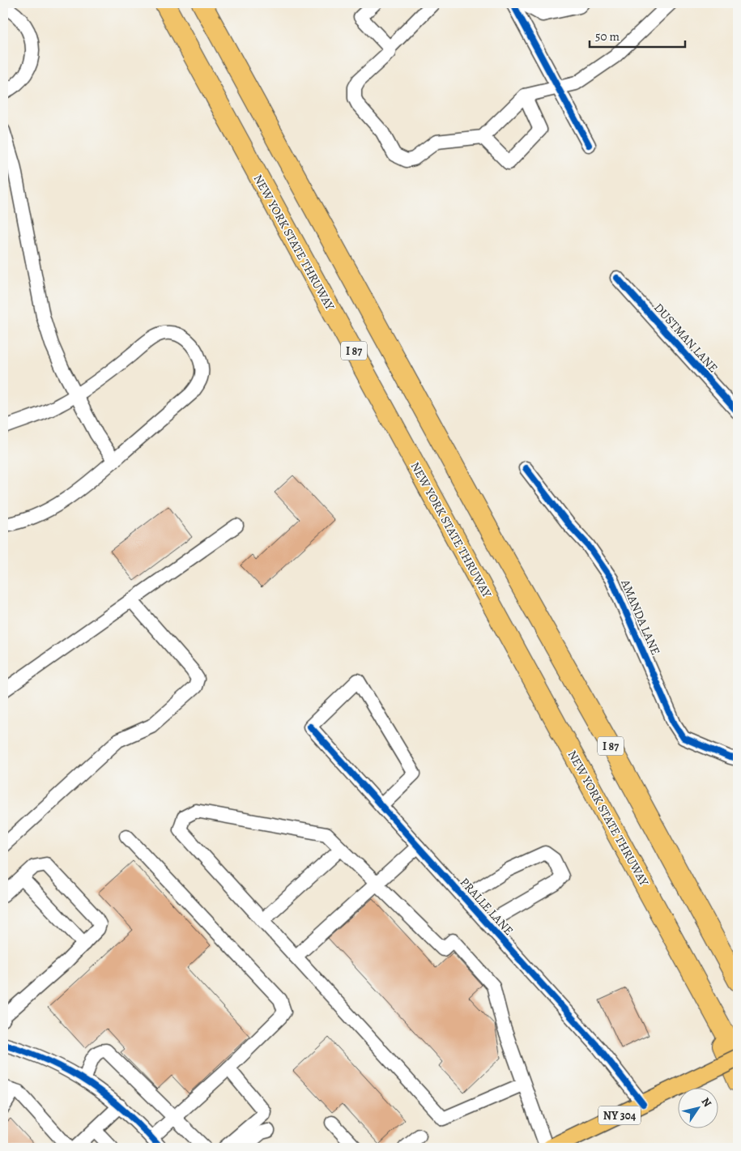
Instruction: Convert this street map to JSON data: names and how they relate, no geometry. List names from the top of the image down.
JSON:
{
  "streets": {
    "highway": ["NEW YORK STATE THRUWAY", "I 87"],
    "main road": ["NY 304"],
    "street": ["DUSTMAN LANE", "AMANDA LANE", "PRALLE LANE"]
  },
  "crossings": [
    ["NEW YORK STATE THRUWAY", "NY 304"],
    ["PRALLE LANE", "NY 304"]
  ],
  "scale_bar": "50 m",
  "north": "top right"
}
